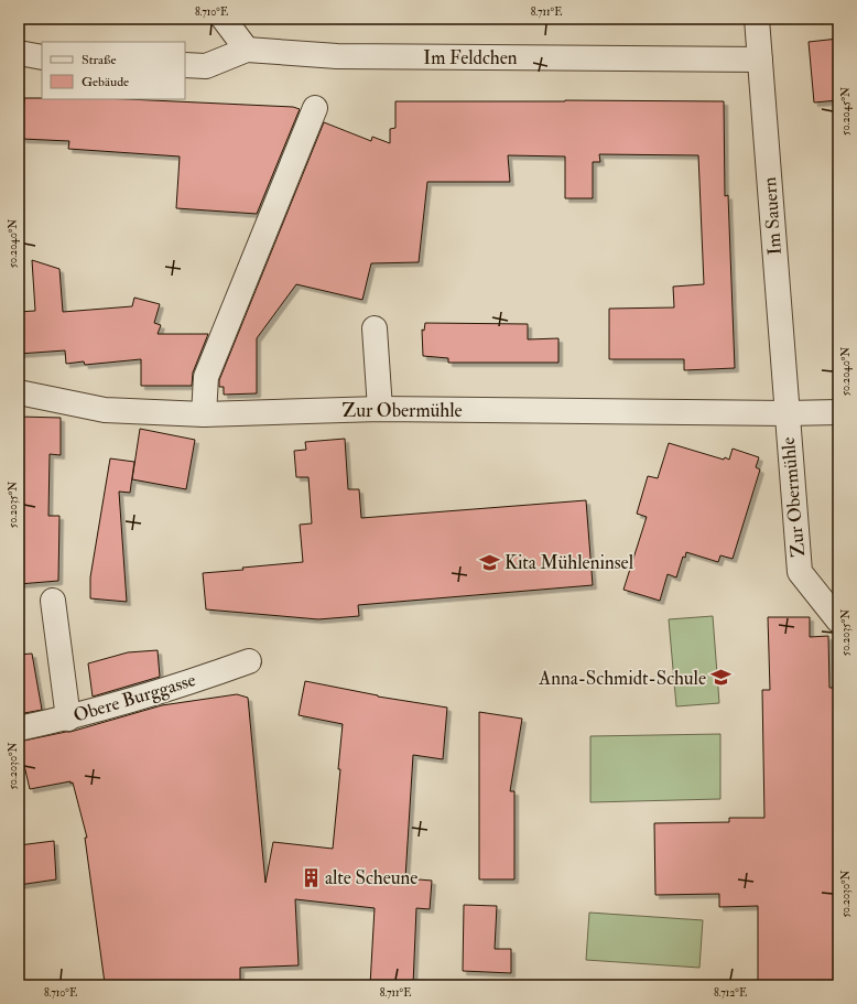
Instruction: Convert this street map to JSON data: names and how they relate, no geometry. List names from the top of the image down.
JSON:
{
  "streets": {
    "street": [
      "Im Feldchen",
      "Im Sauern",
      "Zur Obermühle",
      "Obere Burggasse"
    ]
  },
  "crossings": [
    ["Im Feldchen", "Im Sauern"],
    ["Im Sauern", "Zur Obermühle"]
  ],
  "places": {
    "school or university": ["Kita Mühleninsel", "Anna-Schmidt-Schule"],
    "building": ["alte Scheune"]
  },
  "legend": ["Straße", "Gebäude"],
  "coordinates": [
    "8.710°E",
    "8.711°E",
    "50.2045°N",
    "50.2040°N",
    "50.2035°N",
    "50.2030°N",
    "8.712°E"
  ]
}
